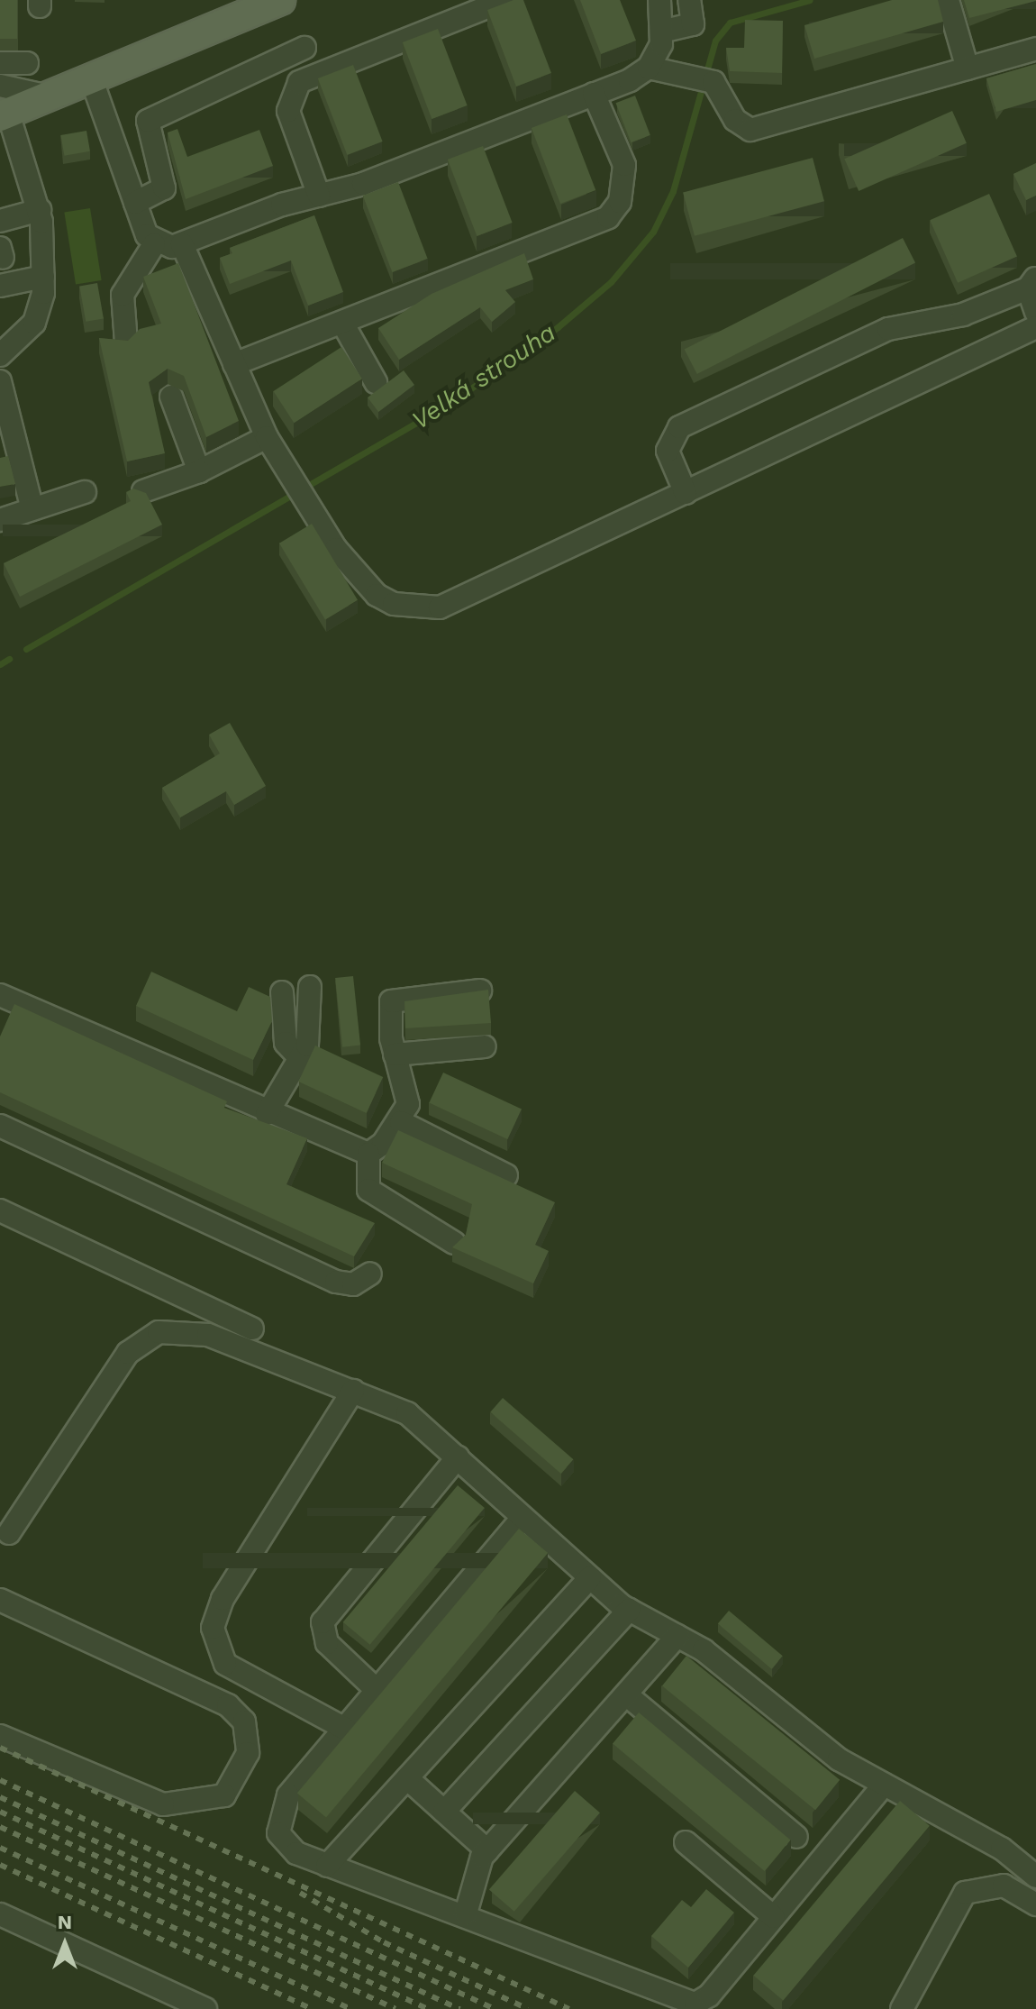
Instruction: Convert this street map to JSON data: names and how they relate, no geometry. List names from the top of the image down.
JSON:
{
  "water": ["Velká strouha"],
  "north": "top"
}
